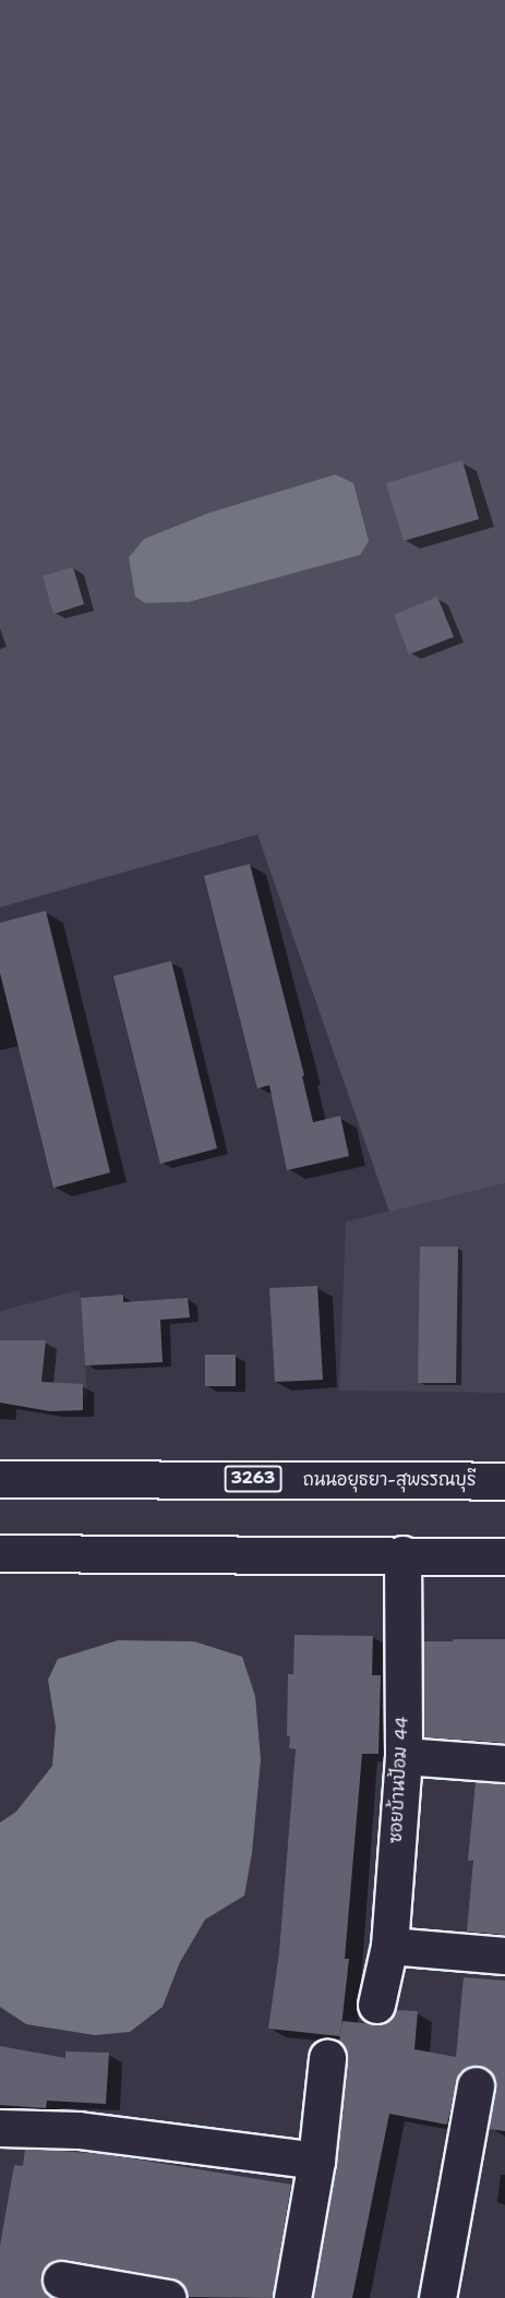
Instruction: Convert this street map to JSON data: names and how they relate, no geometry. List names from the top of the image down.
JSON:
{
  "streets": {
    "street": ["3263", "ถนนอยุธยา-สุพรรณบุรี", "ซอยบ้านป้อม 44"]
  }
}
